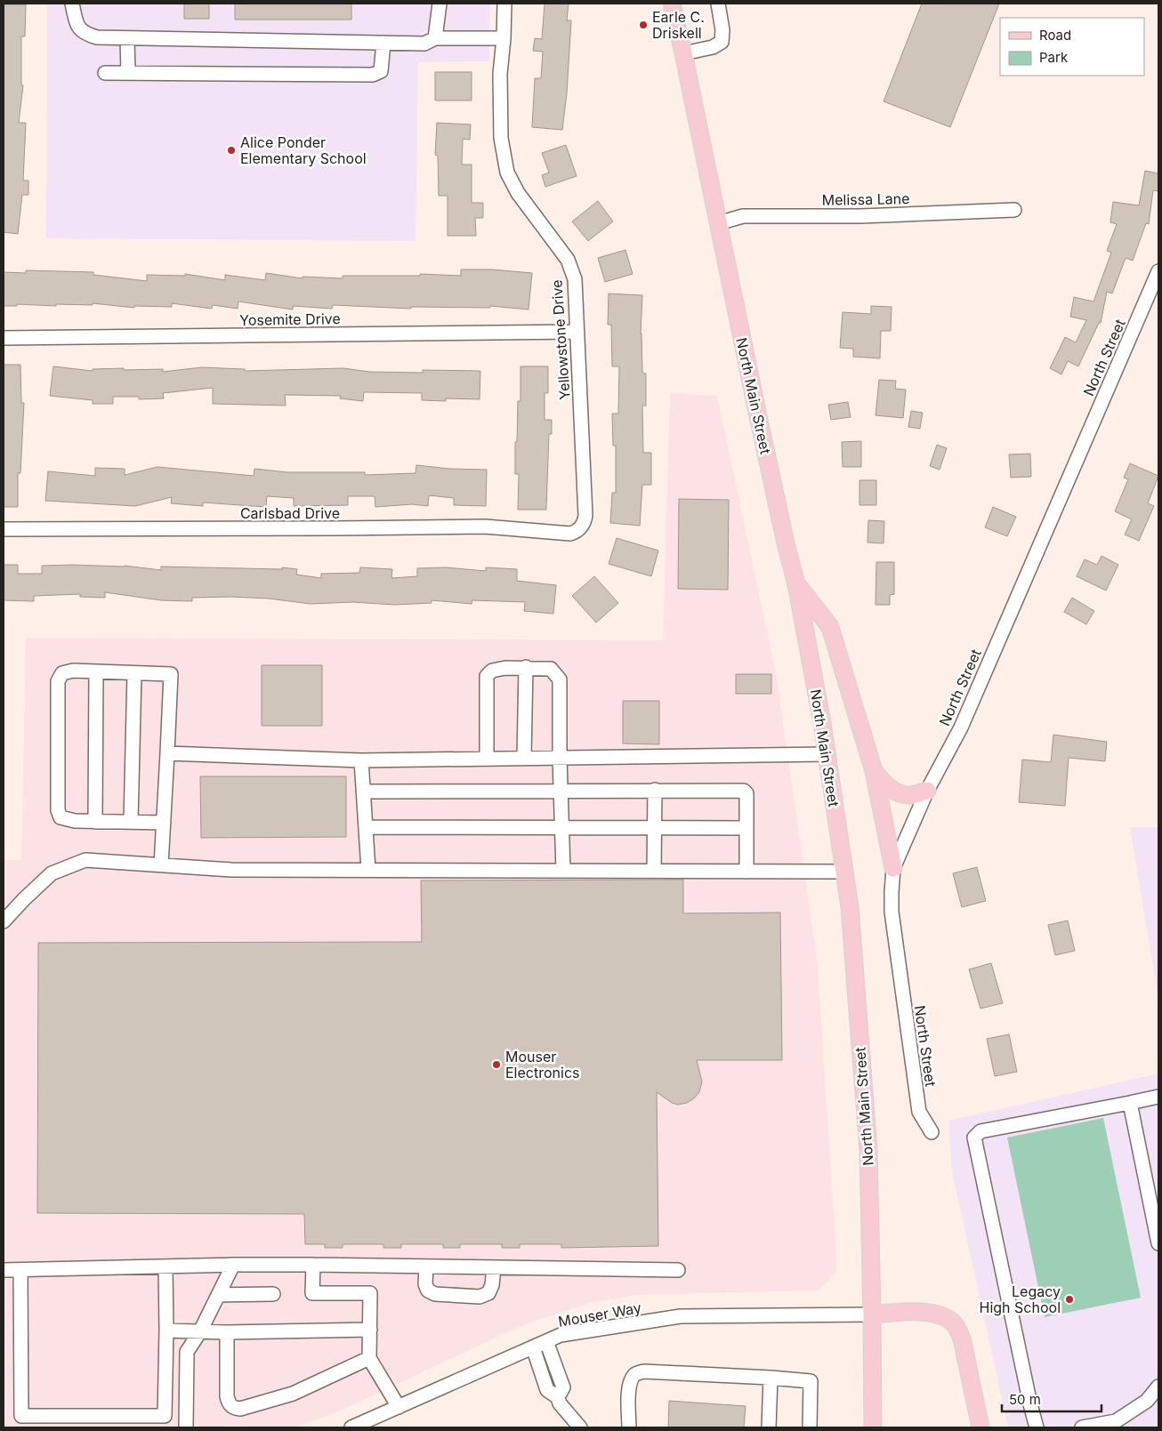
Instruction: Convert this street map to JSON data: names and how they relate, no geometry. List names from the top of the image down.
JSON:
{
  "streets": {
    "main road": ["North Main Street"],
    "street": [
      "Melissa Lane",
      "Yosemite Drive",
      "Yellowstone Drive",
      "North Street",
      "Carlsbad Drive",
      "Mouser Way"
    ]
  },
  "crossings": [
    ["Melissa Lane", "North Main Street"],
    ["Yosemite Drive", "Yellowstone Drive"],
    ["Yellowstone Drive", "Carlsbad Drive"],
    ["North Main Street", "Mouser Way"]
  ],
  "places": [
    "Earle C. Driskell",
    "Alice Ponder Elementary School",
    "Mouser Electronics",
    "Legacy High School"
  ],
  "legend": ["Road", "Park"],
  "scale_bar": "50 m"
}
